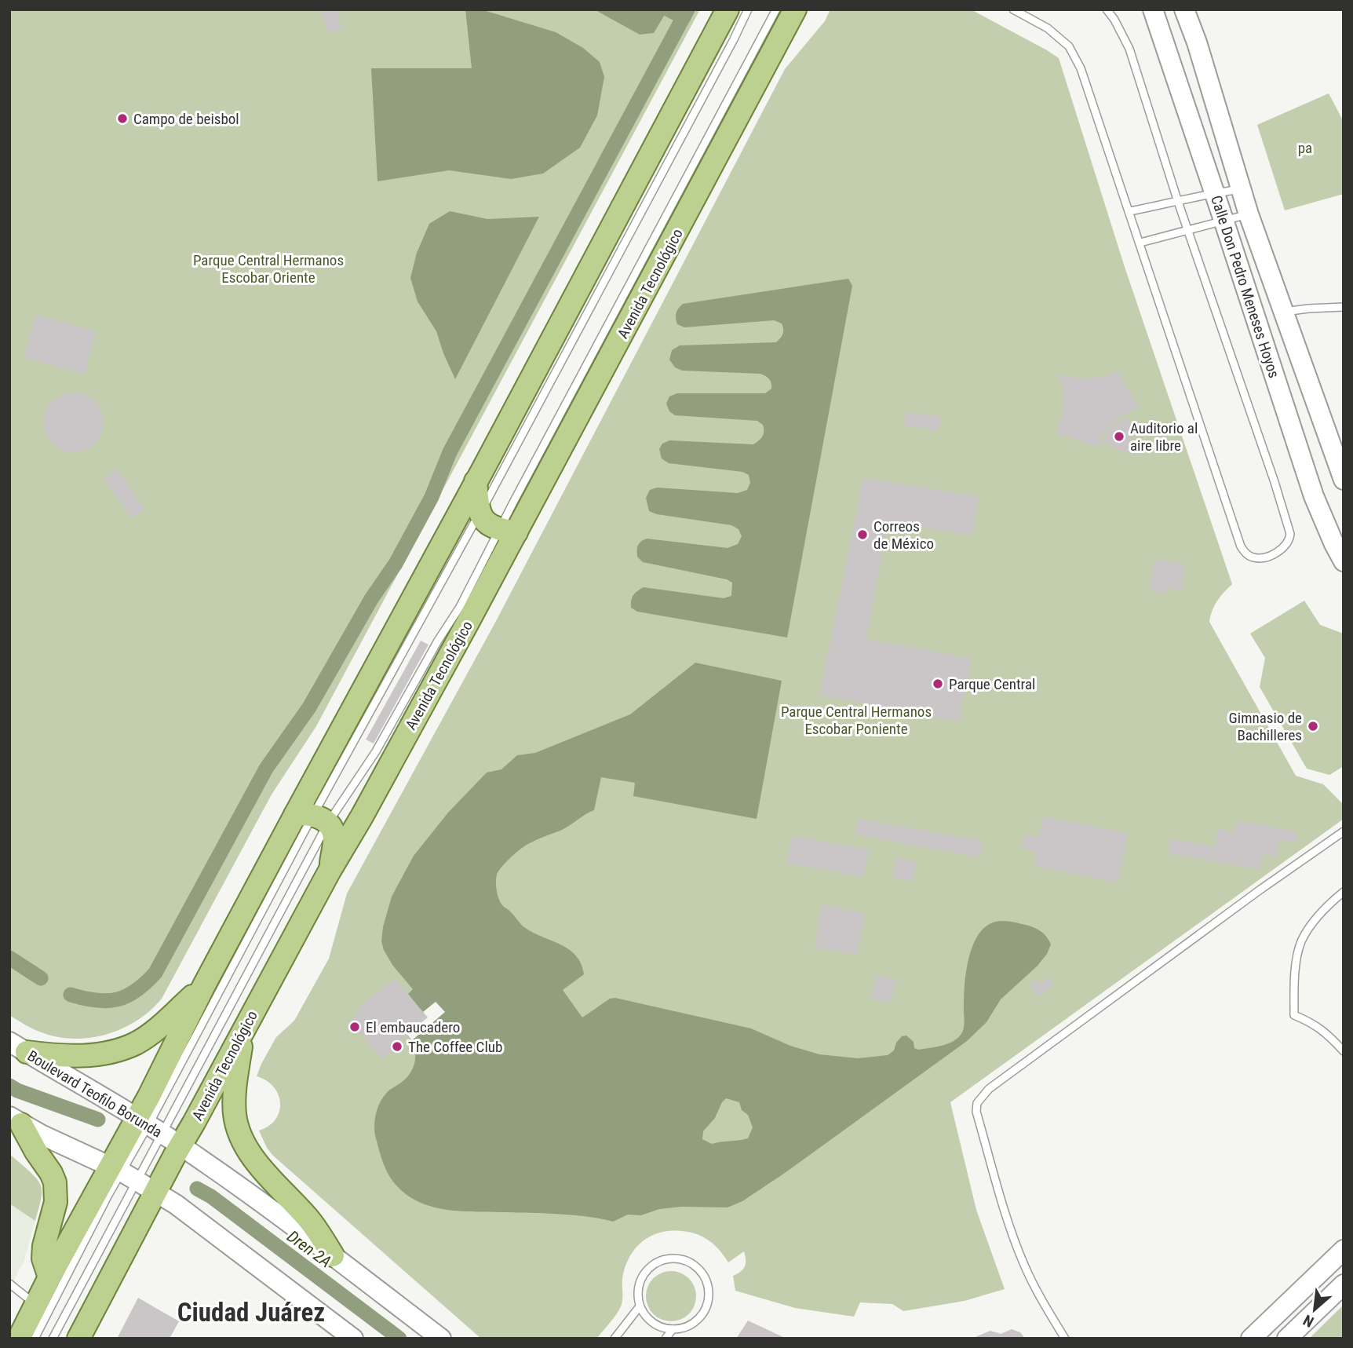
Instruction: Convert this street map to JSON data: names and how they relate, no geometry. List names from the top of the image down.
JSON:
{
  "streets": {
    "main road": ["Avenida Tecnológico"],
    "street": ["Calle Don Pedro Meneses Hoyos", "Boulevard Teofilo Borunda"]
  },
  "crossings": [
    ["Avenida Tecnológico", "Boulevard Teofilo Borunda"]
  ],
  "districts": ["Ciudad Juárez"],
  "water": ["Dren 2A"],
  "parks": ["pa", "Parque Central Hermanos Escobar Oriente", "Parque Central Hermanos Escobar Poniente"],
  "places": [
    "Campo de beisbol",
    "Auditorio al aire libre",
    "Correos de México",
    "Parque Central",
    "Gimnasio de Bachilleres",
    "El embaucadero",
    "The Coffee Club"
  ],
  "north": "bottom left"
}
